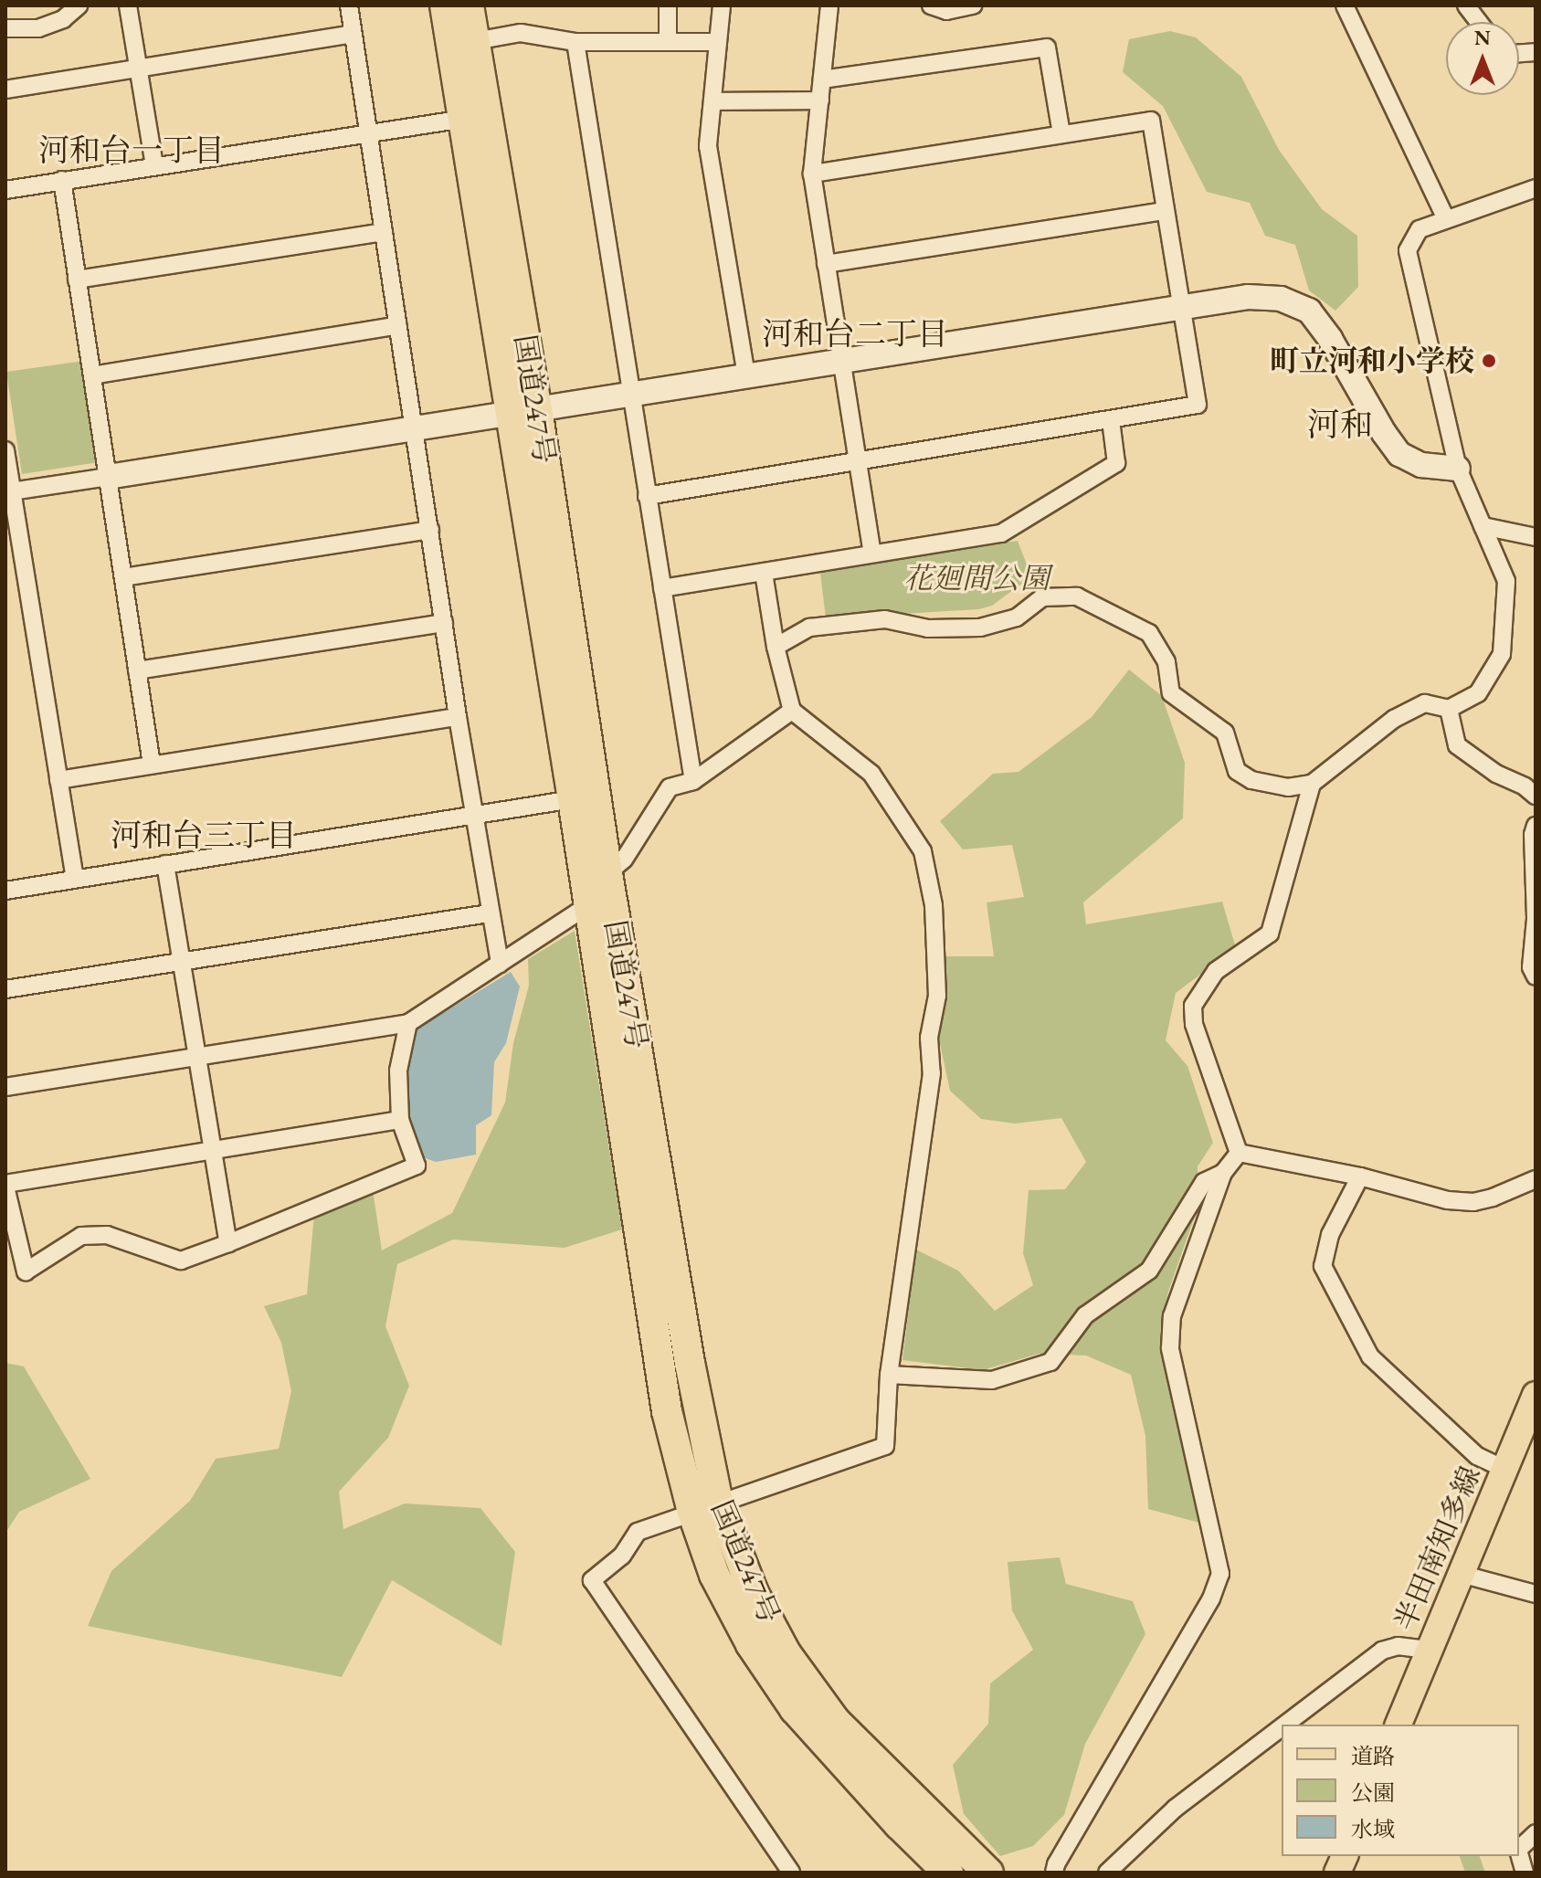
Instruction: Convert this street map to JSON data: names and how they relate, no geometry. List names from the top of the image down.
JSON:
{
  "streets": {
    "highway": ["国道247号"],
    "main road": ["半田南知多線"]
  },
  "districts": [
    "河和台一丁目",
    "河和台二丁目",
    "河和",
    "河和台三丁目"
  ],
  "parks": ["花廻間公園"],
  "places": ["町立河和小学校"],
  "legend": ["道路", "公園", "水域"],
  "north": "top"
}
